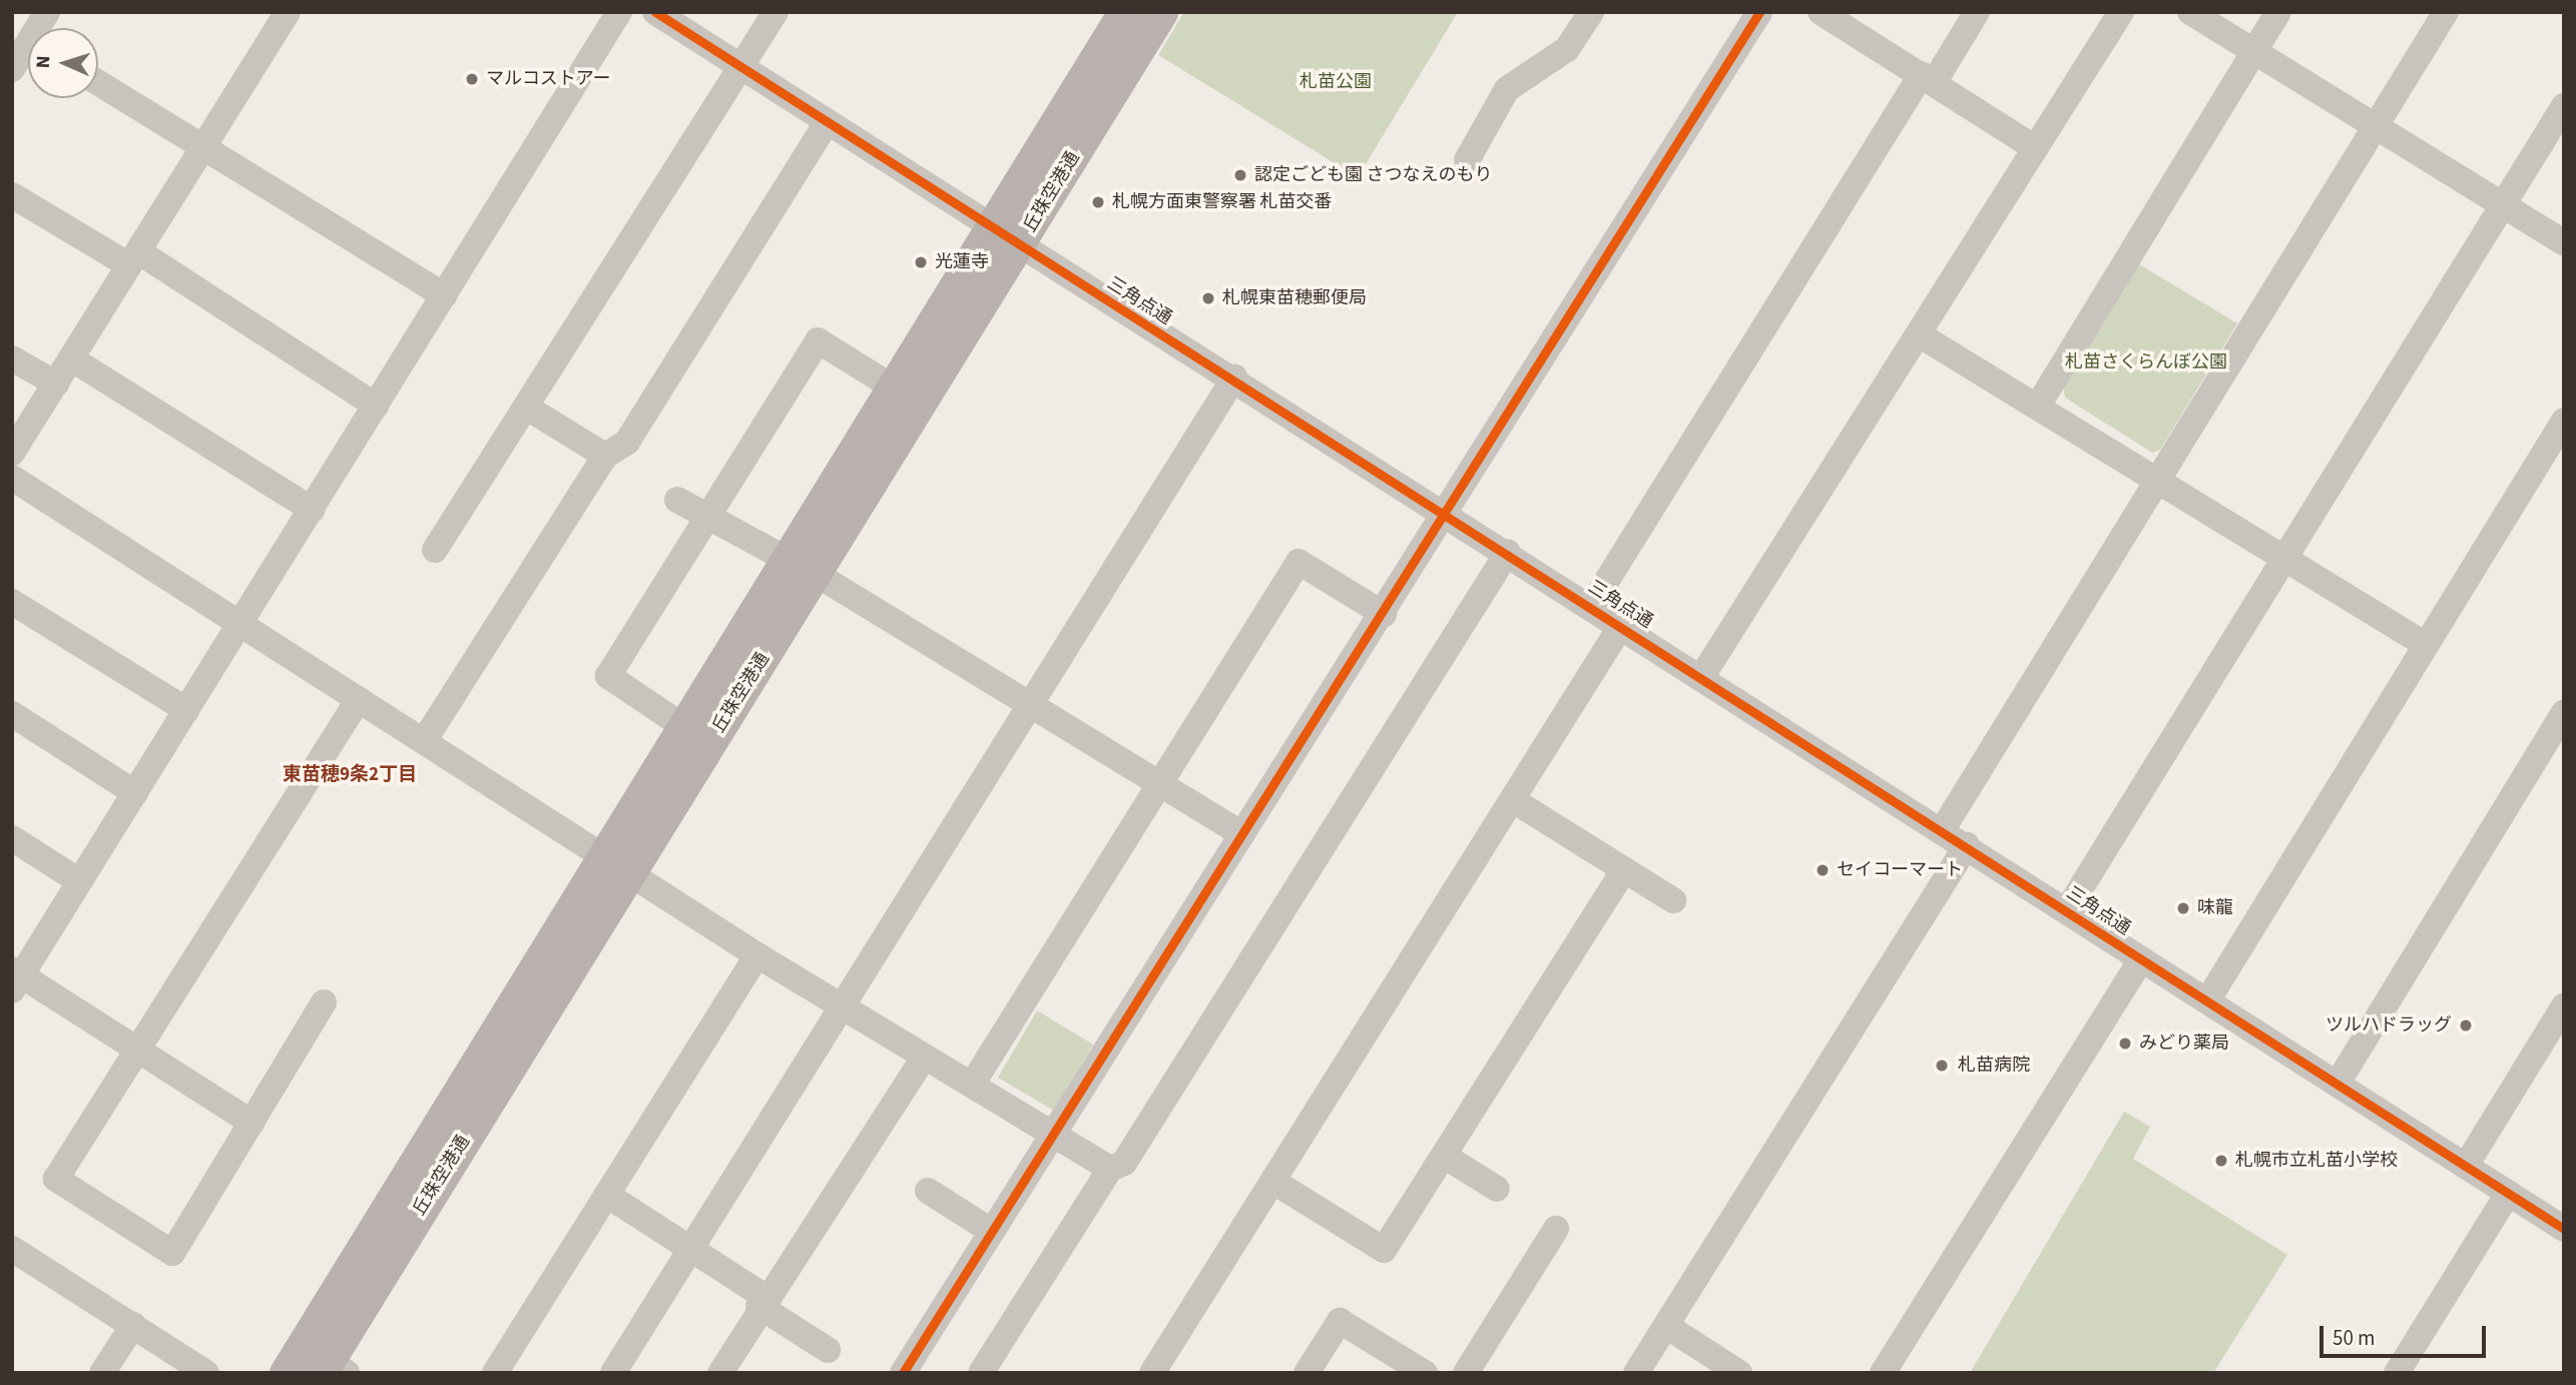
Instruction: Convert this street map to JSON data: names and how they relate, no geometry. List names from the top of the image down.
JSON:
{
  "streets": {
    "main road": ["丘珠空港通"],
    "street": ["三角点通"]
  },
  "crossings": [
    ["丘珠空港通", "三角点通"]
  ],
  "districts": ["東苗穂9条2丁目"],
  "parks": ["札苗公園", "札苗さくらんぼ公園"],
  "places": [
    "マルコストアー",
    "認定ごども園 さつなえのもり",
    "札幌方面東警察署 札苗交番",
    "光蓮寺",
    "札幌東苗穂郵便局",
    "セイコーマート",
    "味龍",
    "ツルハドラッグ",
    "みどり薬局",
    "札苗病院",
    "札幌市立札苗小学校"
  ],
  "scale_bar": "50 m",
  "north": "left"
}
